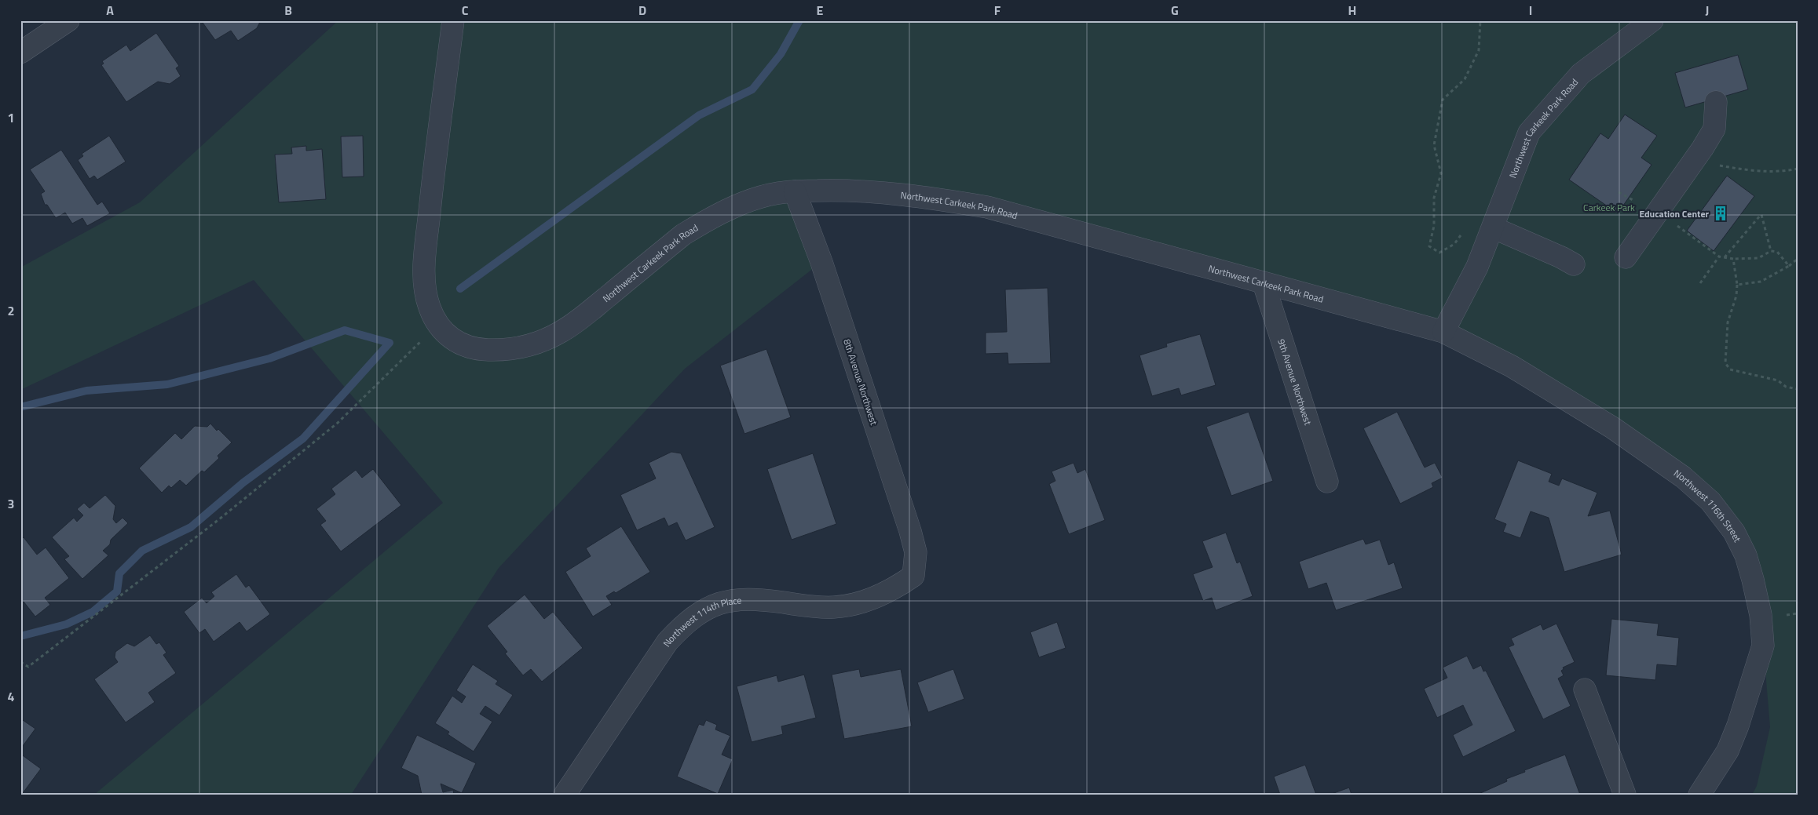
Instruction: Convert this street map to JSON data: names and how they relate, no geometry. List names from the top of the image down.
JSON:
{
  "streets": {
    "street": [
      "Northwest Carkeek Park Road",
      "8th Avenue Northwest",
      "9th Avenue Northwest",
      "Northwest 116th Street",
      "Northwest 114th Place"
    ]
  },
  "crossings": [
    ["Northwest Carkeek Park Road", "8th Avenue Northwest"],
    ["Northwest Carkeek Park Road", "9th Avenue Northwest"],
    ["Northwest Carkeek Park Road", "Northwest 116th Street"],
    ["8th Avenue Northwest", "Northwest 114th Place"]
  ],
  "parks": ["Carkeek Park"],
  "places": {
    "building": ["Education Center"]
  },
  "grid": {
    "columns": [
      "A",
      "B",
      "C",
      "D",
      "E",
      "F",
      "G",
      "H",
      "I",
      "J"
    ],
    "rows": [
      "1",
      "2",
      "3",
      "4"
    ]
  }
}
